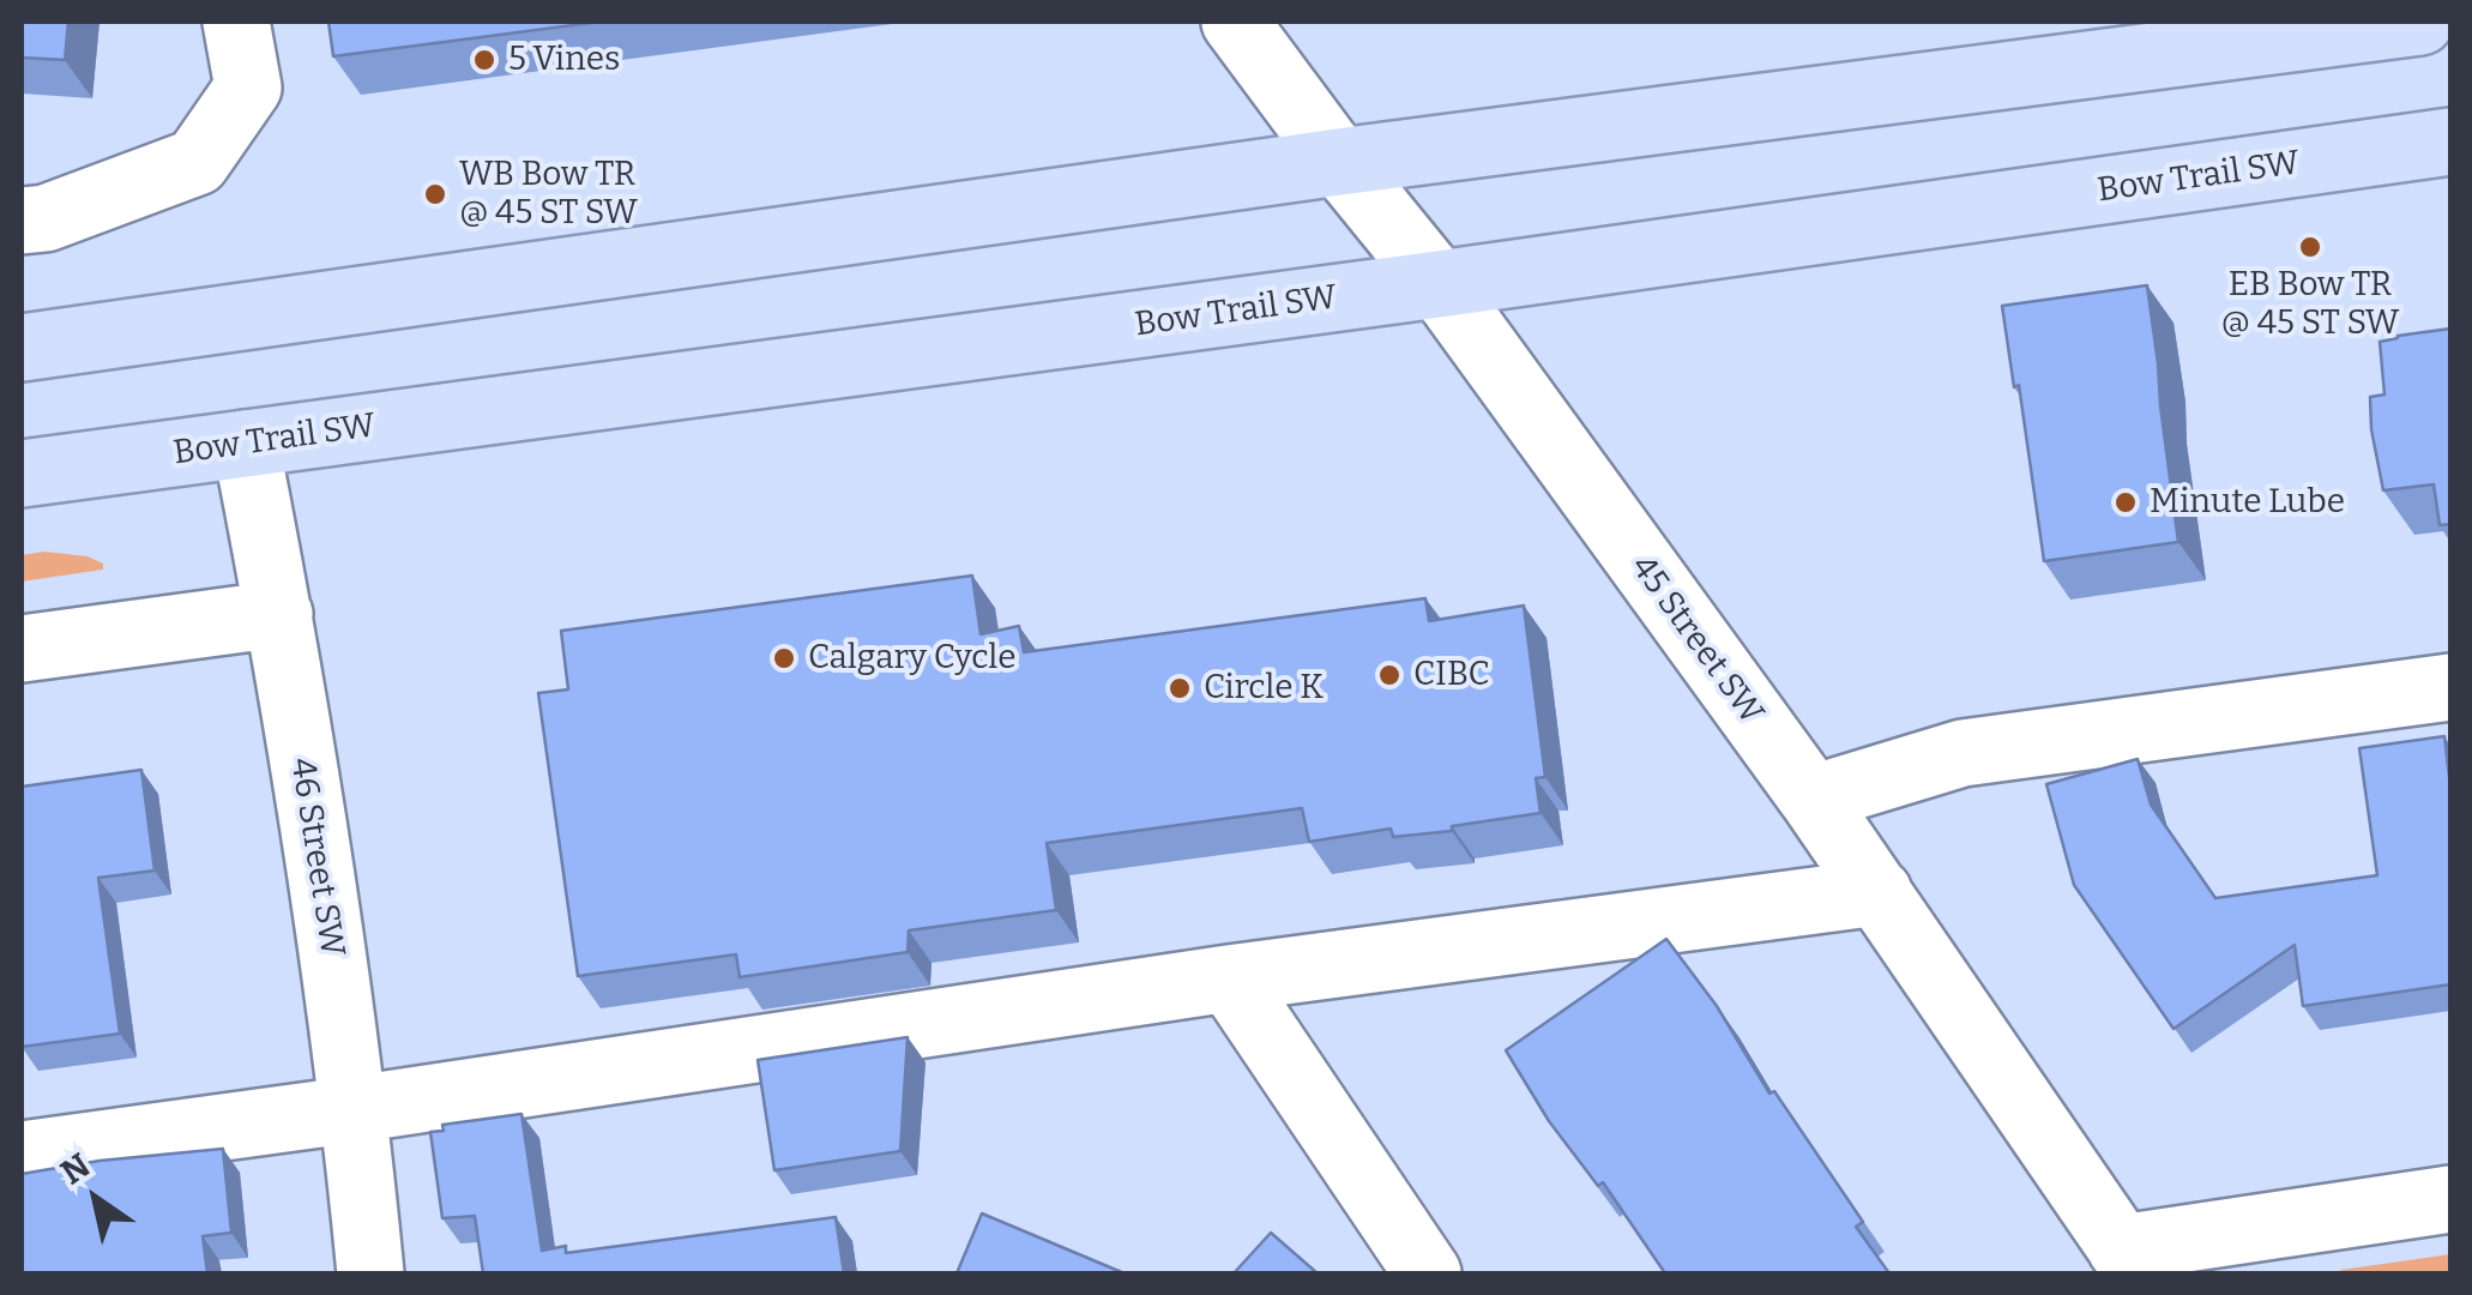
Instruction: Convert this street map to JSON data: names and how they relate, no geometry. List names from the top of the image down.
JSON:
{
  "streets": {
    "main road": ["Bow Trail SW"],
    "street": ["45 Street SW", "46 Street SW"]
  },
  "crossings": [
    ["Bow Trail SW", "45 Street SW"],
    ["Bow Trail SW", "46 Street SW"]
  ],
  "places": [
    "5 Vines",
    "WB Bow TR @ 45 ST SW",
    "EB Bow TR @ 45 ST SW",
    "Minute Lube",
    "Calgary Cycle",
    "CIBC",
    "Circle K"
  ],
  "north": "top left"
}
